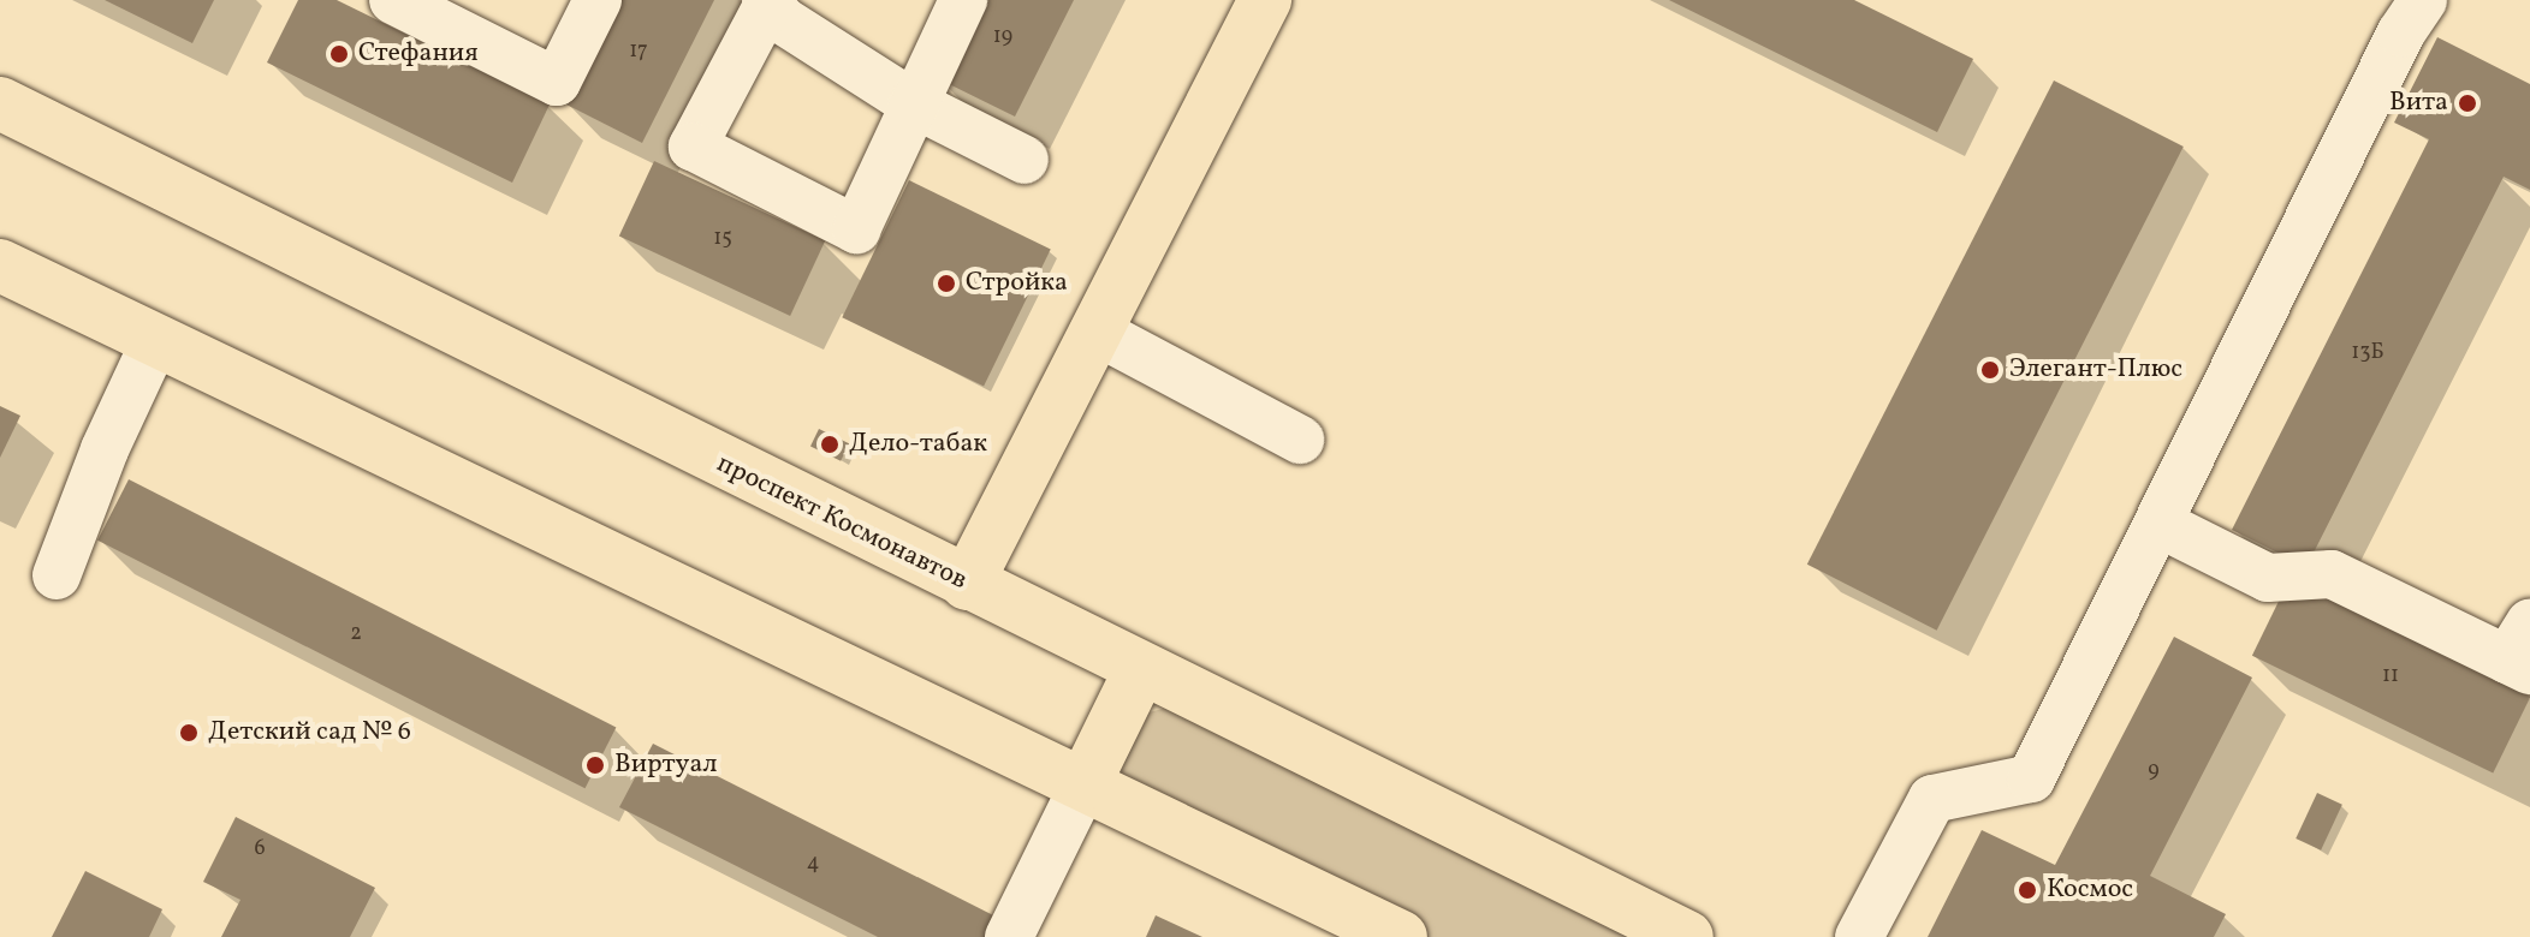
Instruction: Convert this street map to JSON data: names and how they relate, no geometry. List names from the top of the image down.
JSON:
{
  "streets": {
    "main road": ["проспект Космонавтов"]
  },
  "places": [
    "Стефания",
    "Вита",
    "Стройка",
    "Элегант-Плюс",
    "Дело-табак",
    "Детский сад № 6",
    "Виртуал",
    "Космос"
  ],
  "house_numbers": [
    "19",
    "17",
    "15",
    "13Б",
    "2",
    "11",
    "9",
    "6",
    "4"
  ]
}
